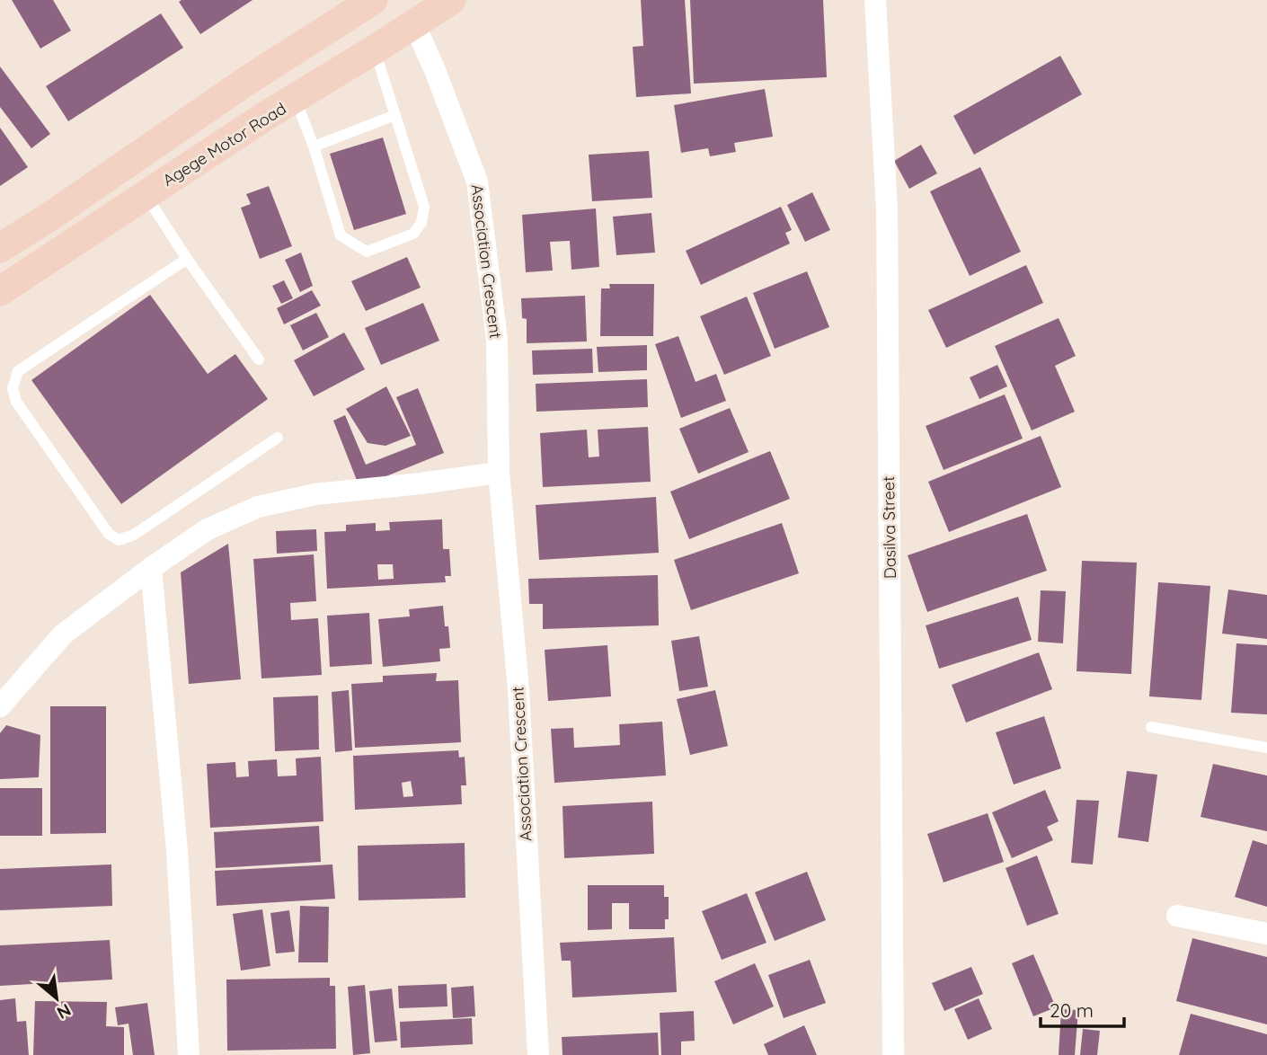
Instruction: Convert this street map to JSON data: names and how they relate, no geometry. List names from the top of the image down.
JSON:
{
  "streets": {
    "main road": ["Agege Motor Road"],
    "street": ["Association Crescent", "Dasilva Street"]
  },
  "crossings": [
    ["Agege Motor Road", "Association Crescent"]
  ],
  "scale_bar": "20 m",
  "north": "bottom right"
}
